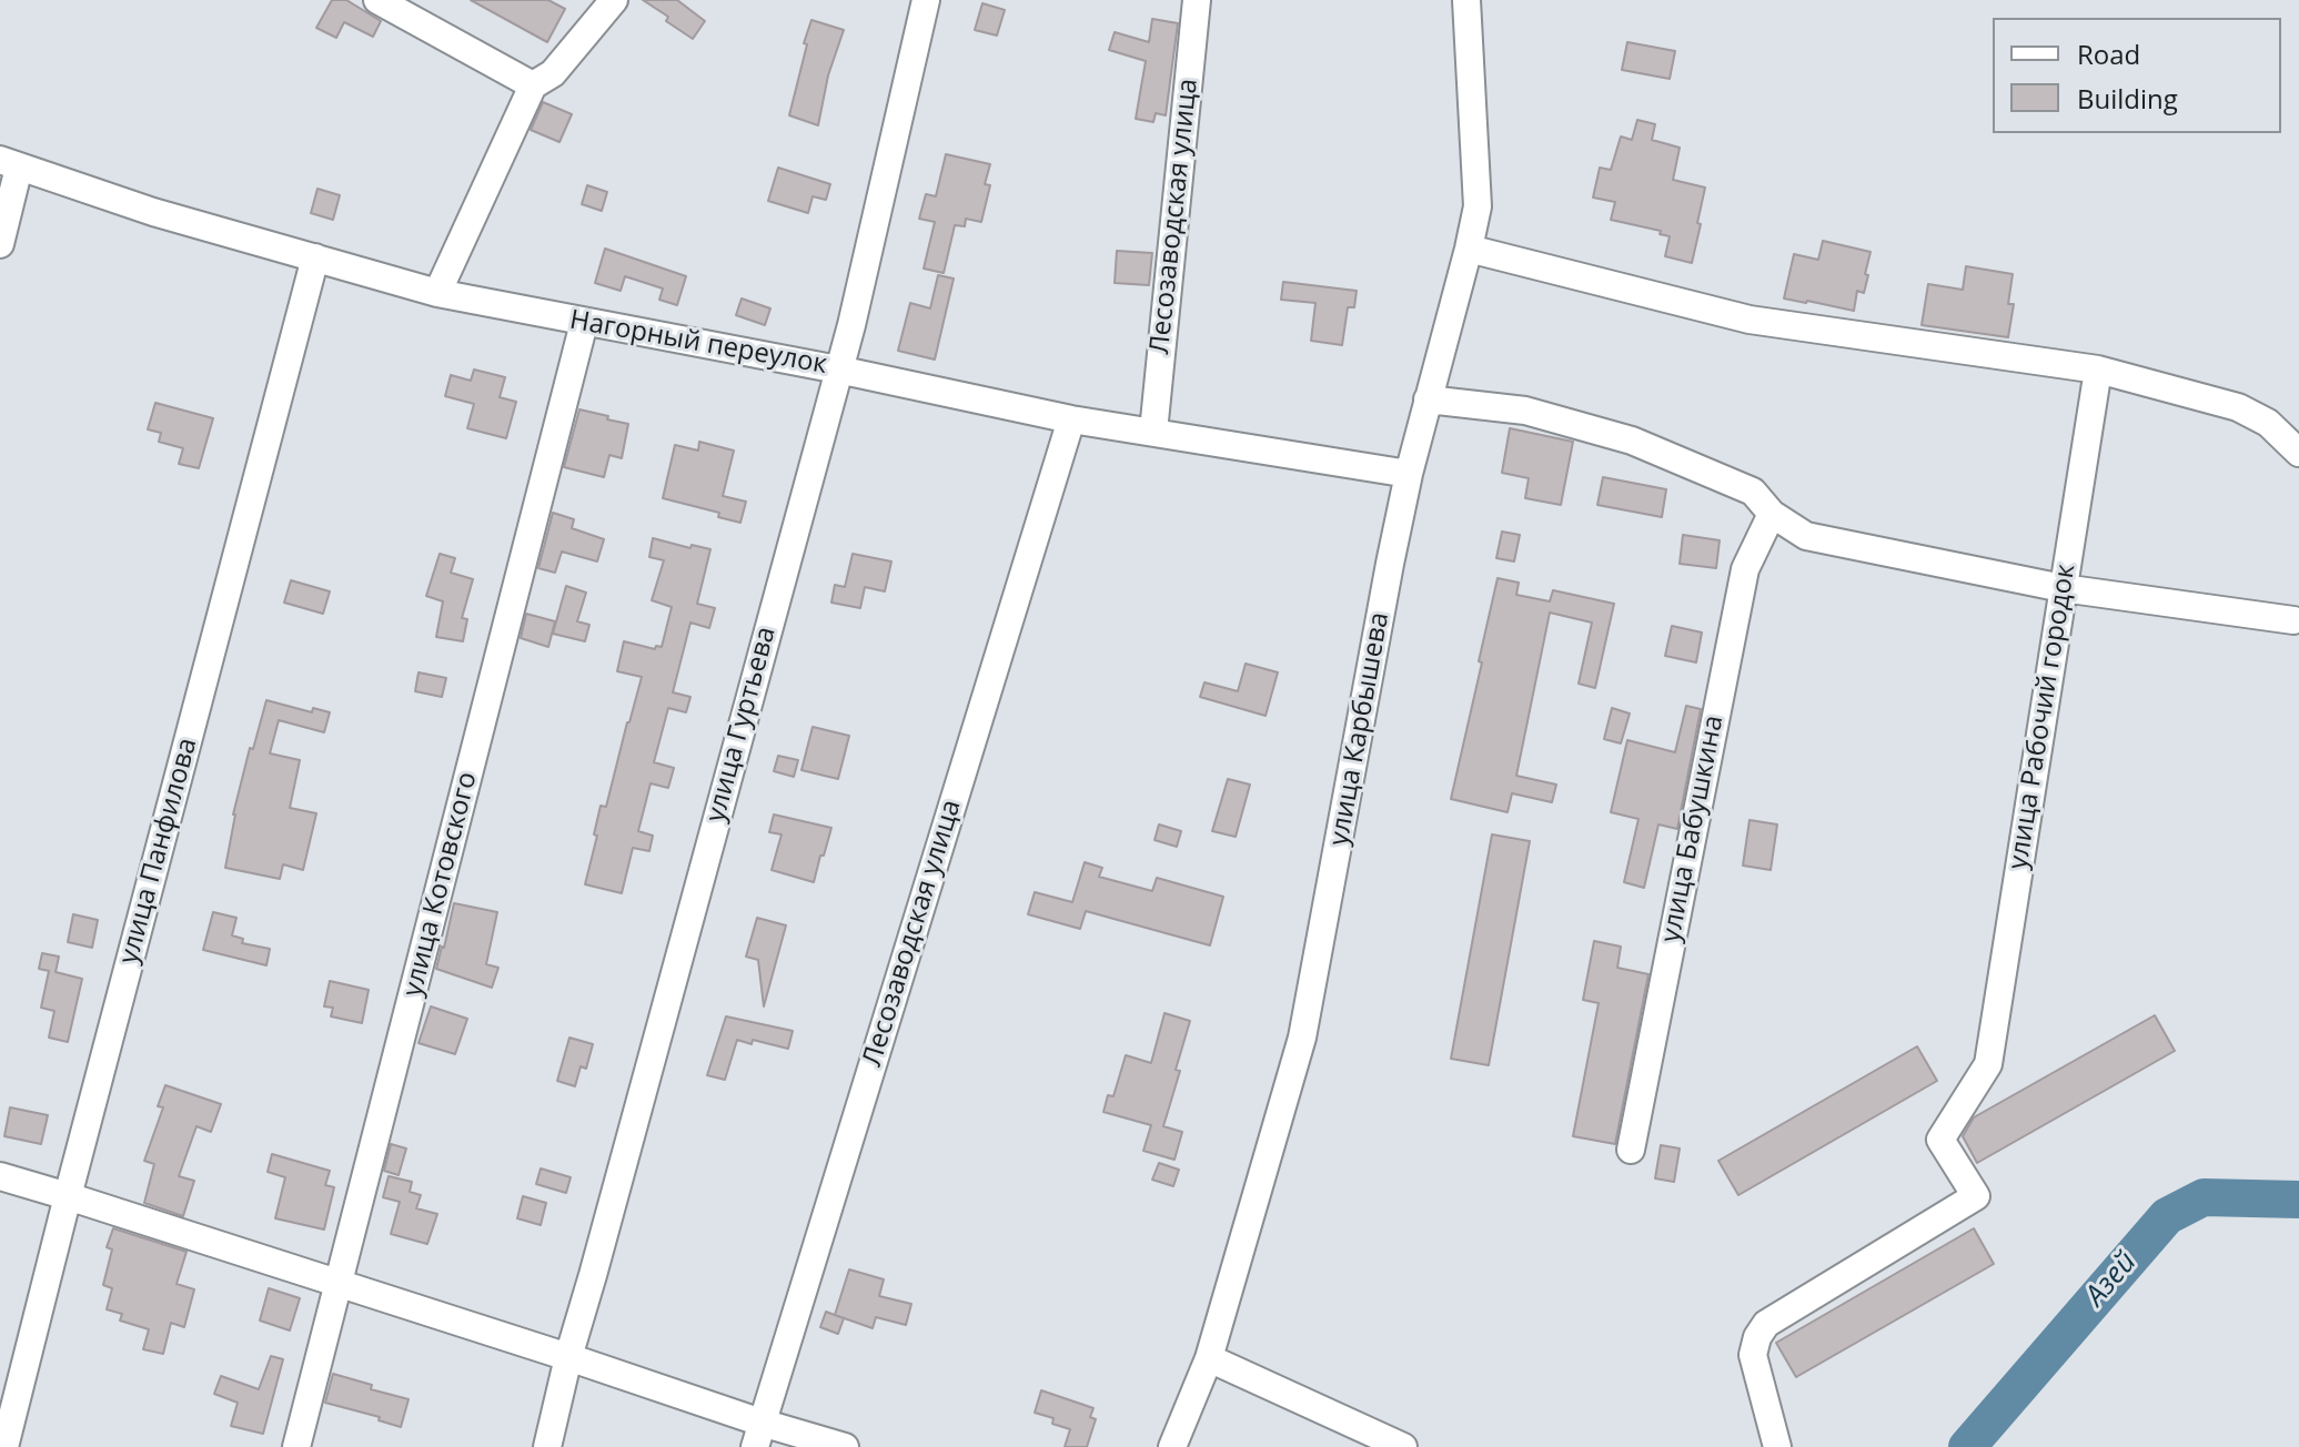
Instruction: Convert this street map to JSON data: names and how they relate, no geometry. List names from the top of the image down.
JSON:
{
  "streets": {
    "street": [
      "Лесозаводская улица",
      "Нагорный переулок",
      "улица Рабочий городок",
      "улица Гуртьева",
      "улица Карбышева",
      "улица Бабушкина",
      "улица Панфилова",
      "улица Котовского"
    ]
  },
  "crossings": [
    ["Лесозаводская улица", "Нагорный переулок"],
    ["Нагорный переулок", "улица Гуртьева"],
    ["Нагорный переулок", "улица Карбышева"],
    ["Нагорный переулок", "улица Панфилова"],
    ["Нагорный переулок", "улица Котовского"]
  ],
  "water": ["Азей"],
  "legend": ["Road", "Building"]
}
